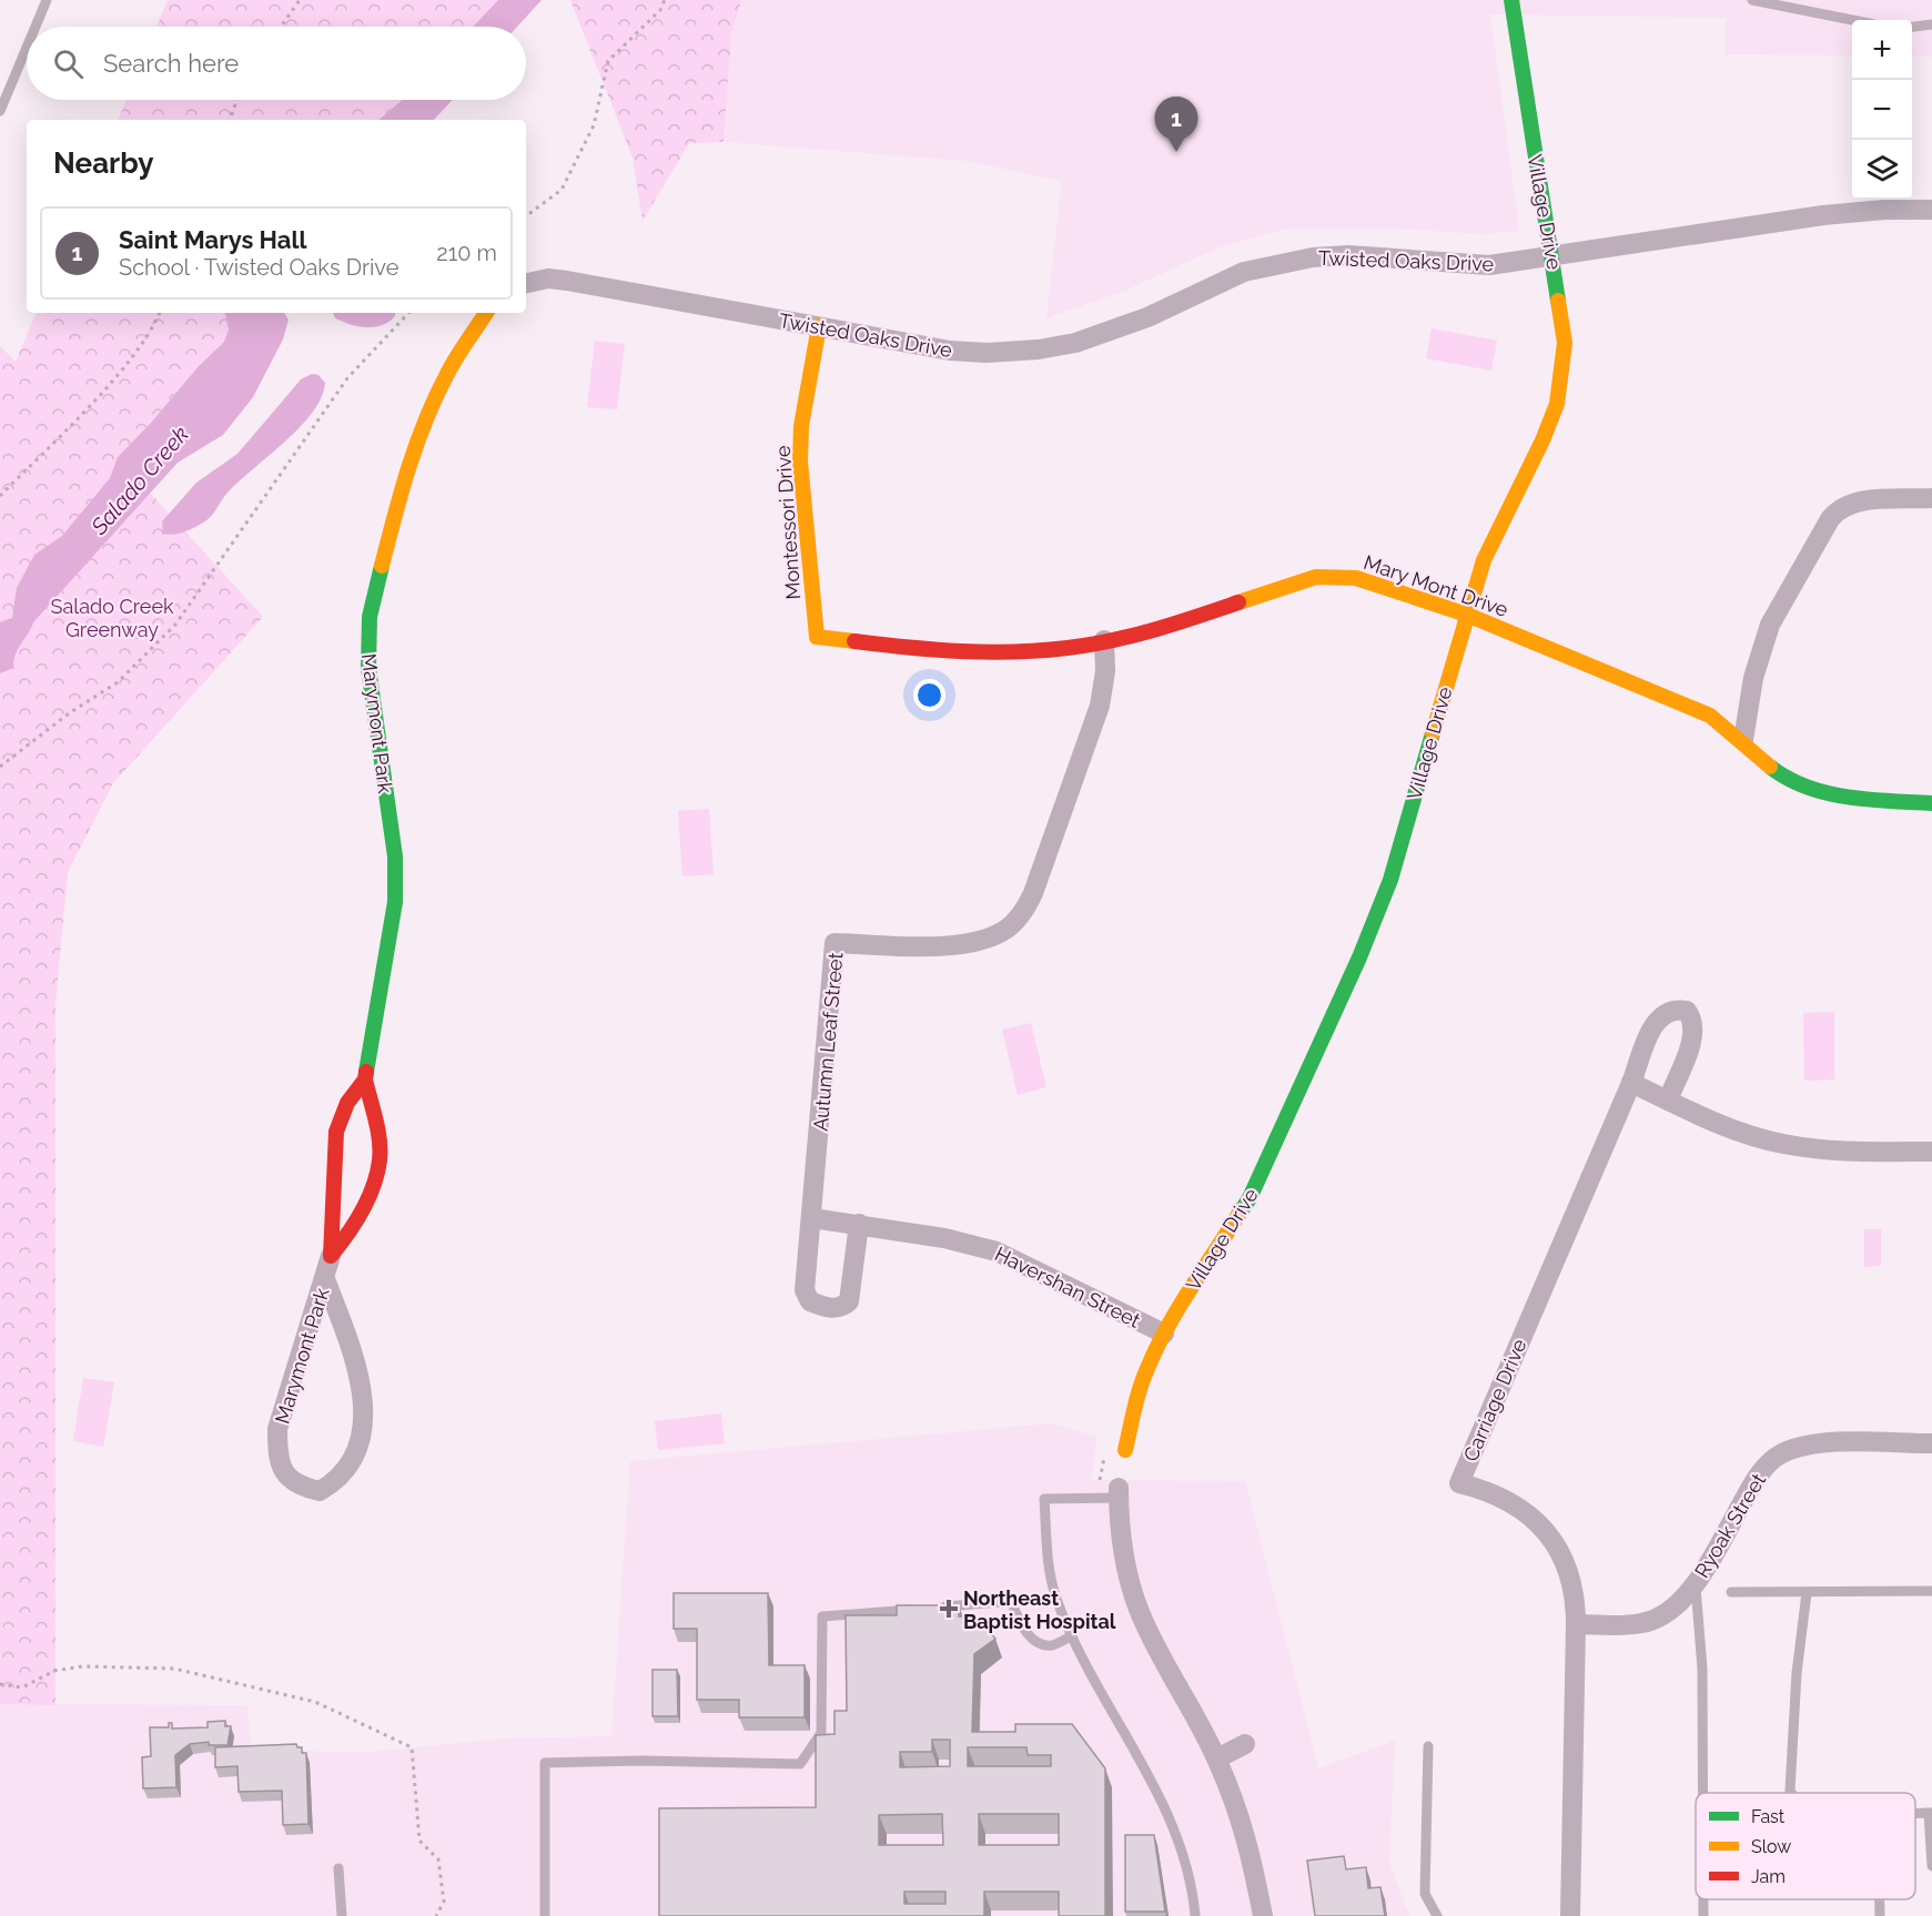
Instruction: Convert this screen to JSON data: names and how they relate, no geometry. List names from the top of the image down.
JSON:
{
  "streets": {
    "street": [
      "Village Drive",
      "Twisted Oaks Drive",
      "Montessori Drive",
      "Mary Mont Drive",
      "Marymont Park",
      "Autumn Leaf Street",
      "Havershan Street",
      "Carriage Drive",
      "Ryoak Street"
    ]
  },
  "crossings": [
    ["Village Drive", "Twisted Oaks Drive"],
    ["Village Drive", "Mary Mont Drive"],
    ["Village Drive", "Havershan Street"],
    ["Twisted Oaks Drive", "Montessori Drive"],
    ["Montessori Drive", "Mary Mont Drive"],
    ["Mary Mont Drive", "Autumn Leaf Street"],
    ["Autumn Leaf Street", "Havershan Street"],
    ["Carriage Drive", "Ryoak Street"]
  ],
  "water": ["Salado Creek"],
  "parks": ["Salado Creek Greenway"],
  "places": {
    "health": ["Northeast Baptist Hospital"]
  },
  "legend": ["Fast", "Slow", "Jam"],
  "page": {
    "map_buttons": ["+", "−"],
    "search": "Search here",
    "pins": "1",
    "heading": "Nearby",
    "list": [
      {
        "mark": "1",
        "name": "Saint Marys Hall",
        "note": "School · Twisted Oaks Drive",
        "value": "210 m"
      }
    ]
  }
}
